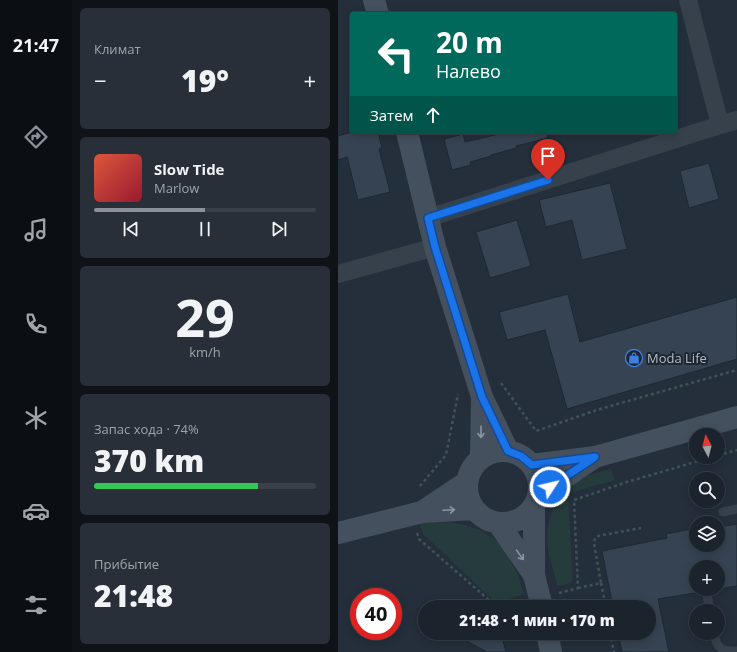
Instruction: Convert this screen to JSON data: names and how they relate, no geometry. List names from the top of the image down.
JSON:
{
  "places": {
    "shop": ["Moda Life"]
  },
  "north": "top",
  "page": {
    "tabs": "21:47",
    "tile": [
      "Климат",
      ["29", "km/h"],
      ["Запас хода · 74%", "370 km"],
      ["Прибытие", "21:48"]
    ],
    "turn": ["20 m", "Налево"],
    "heat": ["−", "19°", "+"],
    "then": "Затем",
    "song": ["Slow Tide", "Marlow"],
    "map_buttons": ["+", "−"],
    "limit": "40",
    "trip": "21:48 · 1 мин · 170 m"
  }
}
